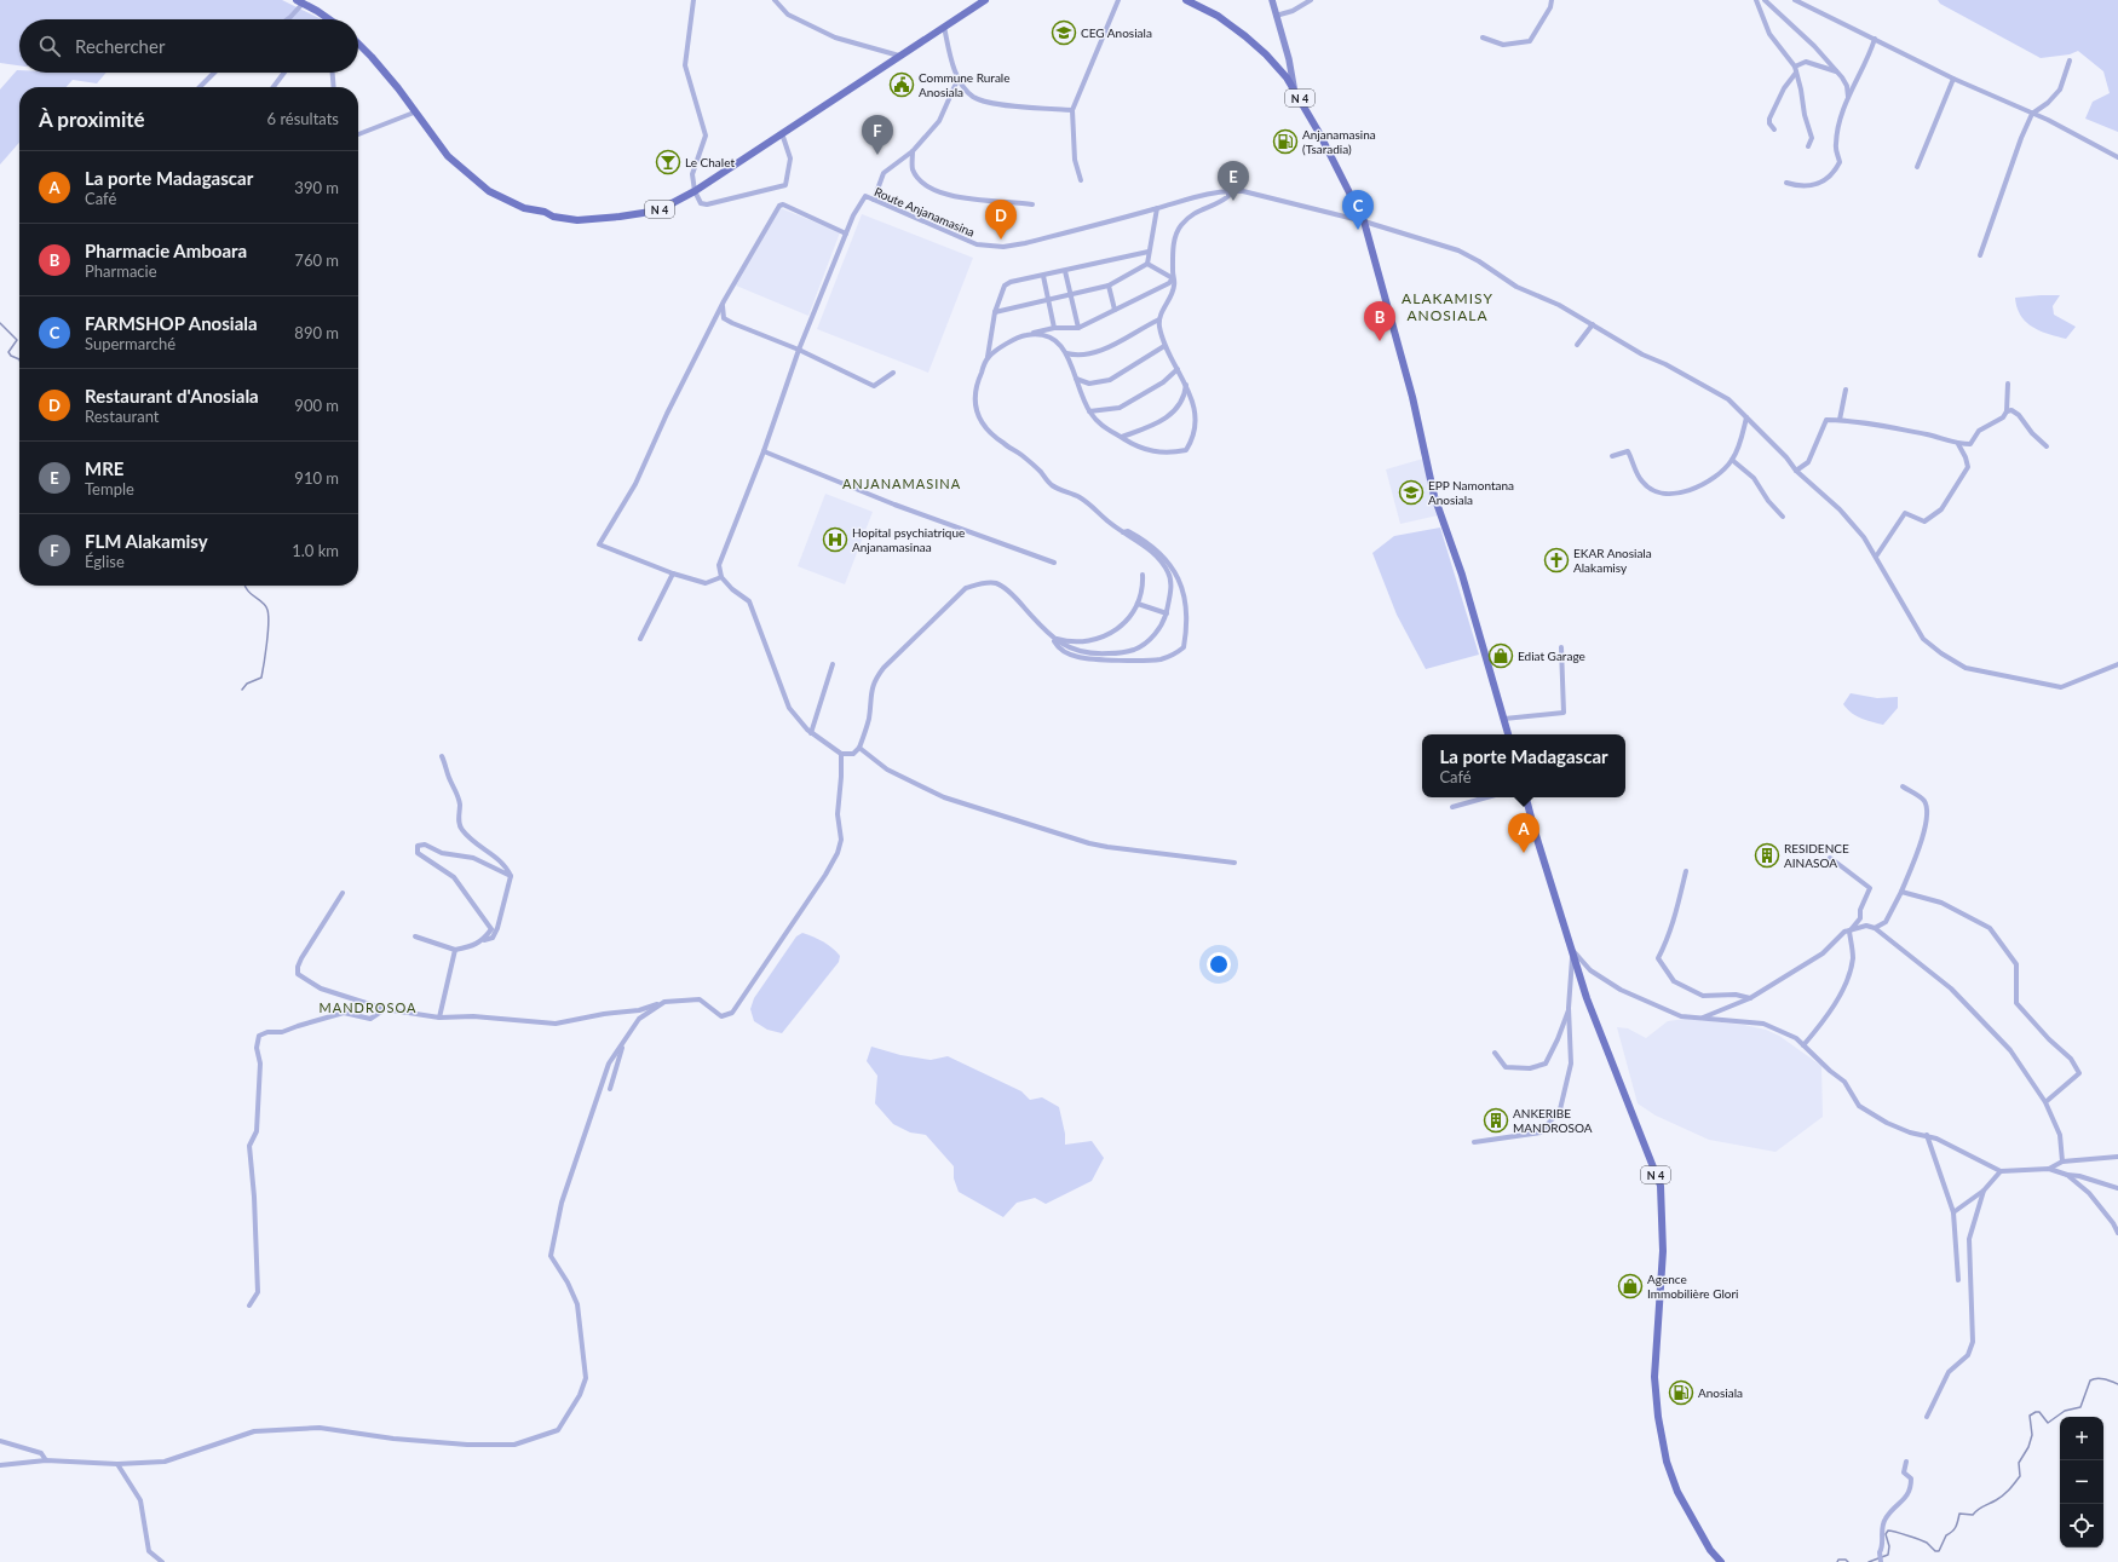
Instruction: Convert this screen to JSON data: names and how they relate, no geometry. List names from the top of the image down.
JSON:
{
  "streets": {
    "main road": ["N 4"],
    "street": ["Route Anjanamasina"]
  },
  "crossings": [
    ["N 4", "Route Anjanamasina"]
  ],
  "districts": ["ALAKAMISY ANOSIALA", "ANJANAMASINA", "MANDROSOA"],
  "places": {
    "school or university": ["CEG Anosiala", "EPP Namontana Anosiala"],
    "public building": ["Commune Rurale Anosiala"],
    "fuel station": ["Anjanamasina (Tsaradia)", "Anosiala"],
    "bar": ["Le Chalet"],
    "hospital": ["Hopital psychiatrique Anjanamasinaa"],
    "church": ["EKAR Anosiala Alakamisy"],
    "shop": ["Ediat Garage", "Agence Immobilière Glori"],
    "building": ["RESIDENCE AINASOA", "ANKERIBE MANDROSOA"]
  },
  "page": {
    "search": "Rechercher",
    "heading": ["À proximité", "6 résultats"],
    "pins": [
      "F",
      "E",
      "C",
      "D",
      "B",
      "A"
    ],
    "list": [
      {
        "mark": "A",
        "name": "La porte Madagascar",
        "note": "Café",
        "value": "390 m"
      },
      {
        "mark": "B",
        "name": "Pharmacie Amboara",
        "note": "Pharmacie",
        "value": "760 m"
      },
      {
        "mark": "C",
        "name": "FARMSHOP Anosiala",
        "note": "Supermarché",
        "value": "890 m"
      },
      {
        "mark": "D",
        "name": "Restaurant d'Anosiala",
        "note": "Restaurant",
        "value": "900 m"
      },
      {
        "mark": "E",
        "name": "MRE",
        "note": "Temple",
        "value": "910 m"
      },
      {
        "mark": "F",
        "name": "FLM Alakamisy",
        "note": "Église",
        "value": "1.0 km"
      }
    ],
    "popup": ["La porte Madagascar", "Café"],
    "map_buttons": ["+", "−"]
  }
}
